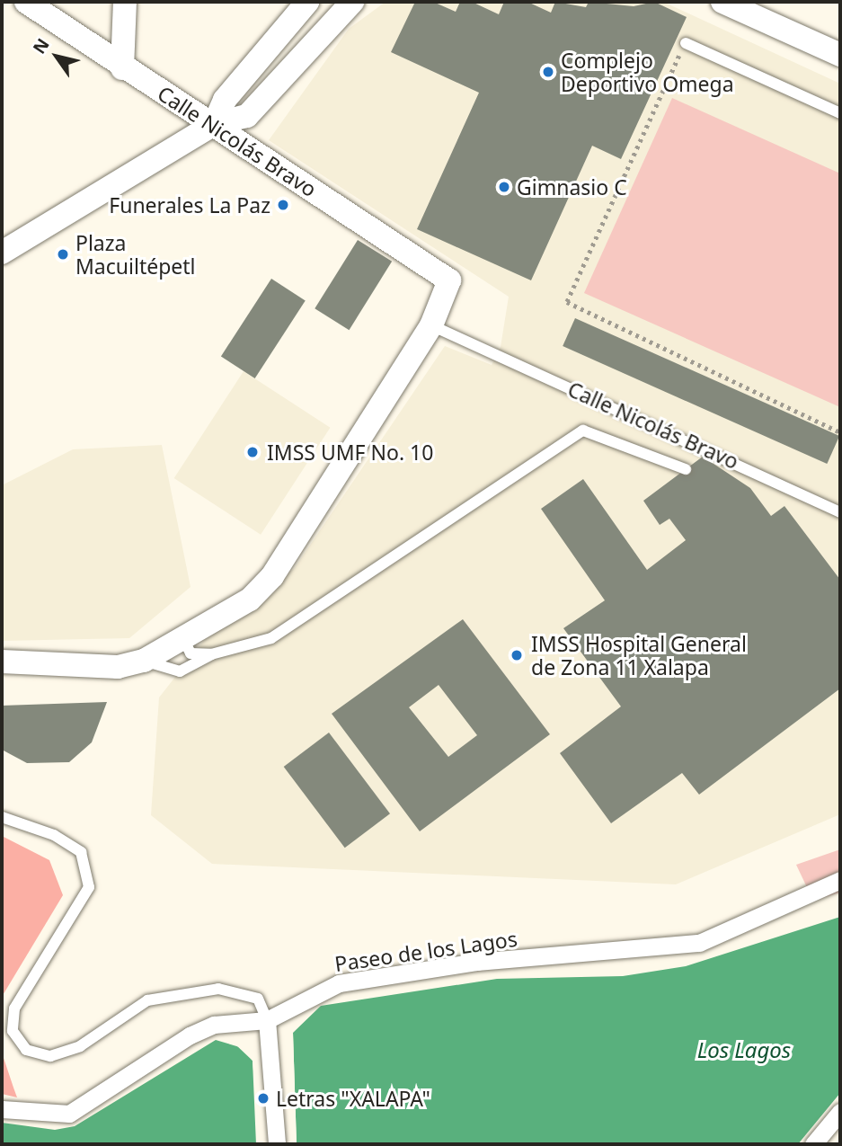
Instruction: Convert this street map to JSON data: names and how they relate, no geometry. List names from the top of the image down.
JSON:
{
  "streets": {
    "street": ["Calle Nicolás Bravo", "Paseo de los Lagos"]
  },
  "water": ["Los Lagos"],
  "places": [
    "Complejo Deportivo Omega",
    "Gimnasio C",
    "Funerales La Paz",
    "Plaza Macuiltépetl",
    "IMSS UMF No. 10",
    "IMSS Hospital General de Zona 11 Xalapa",
    "Letras \"XALAPA\""
  ],
  "north": "top left"
}
